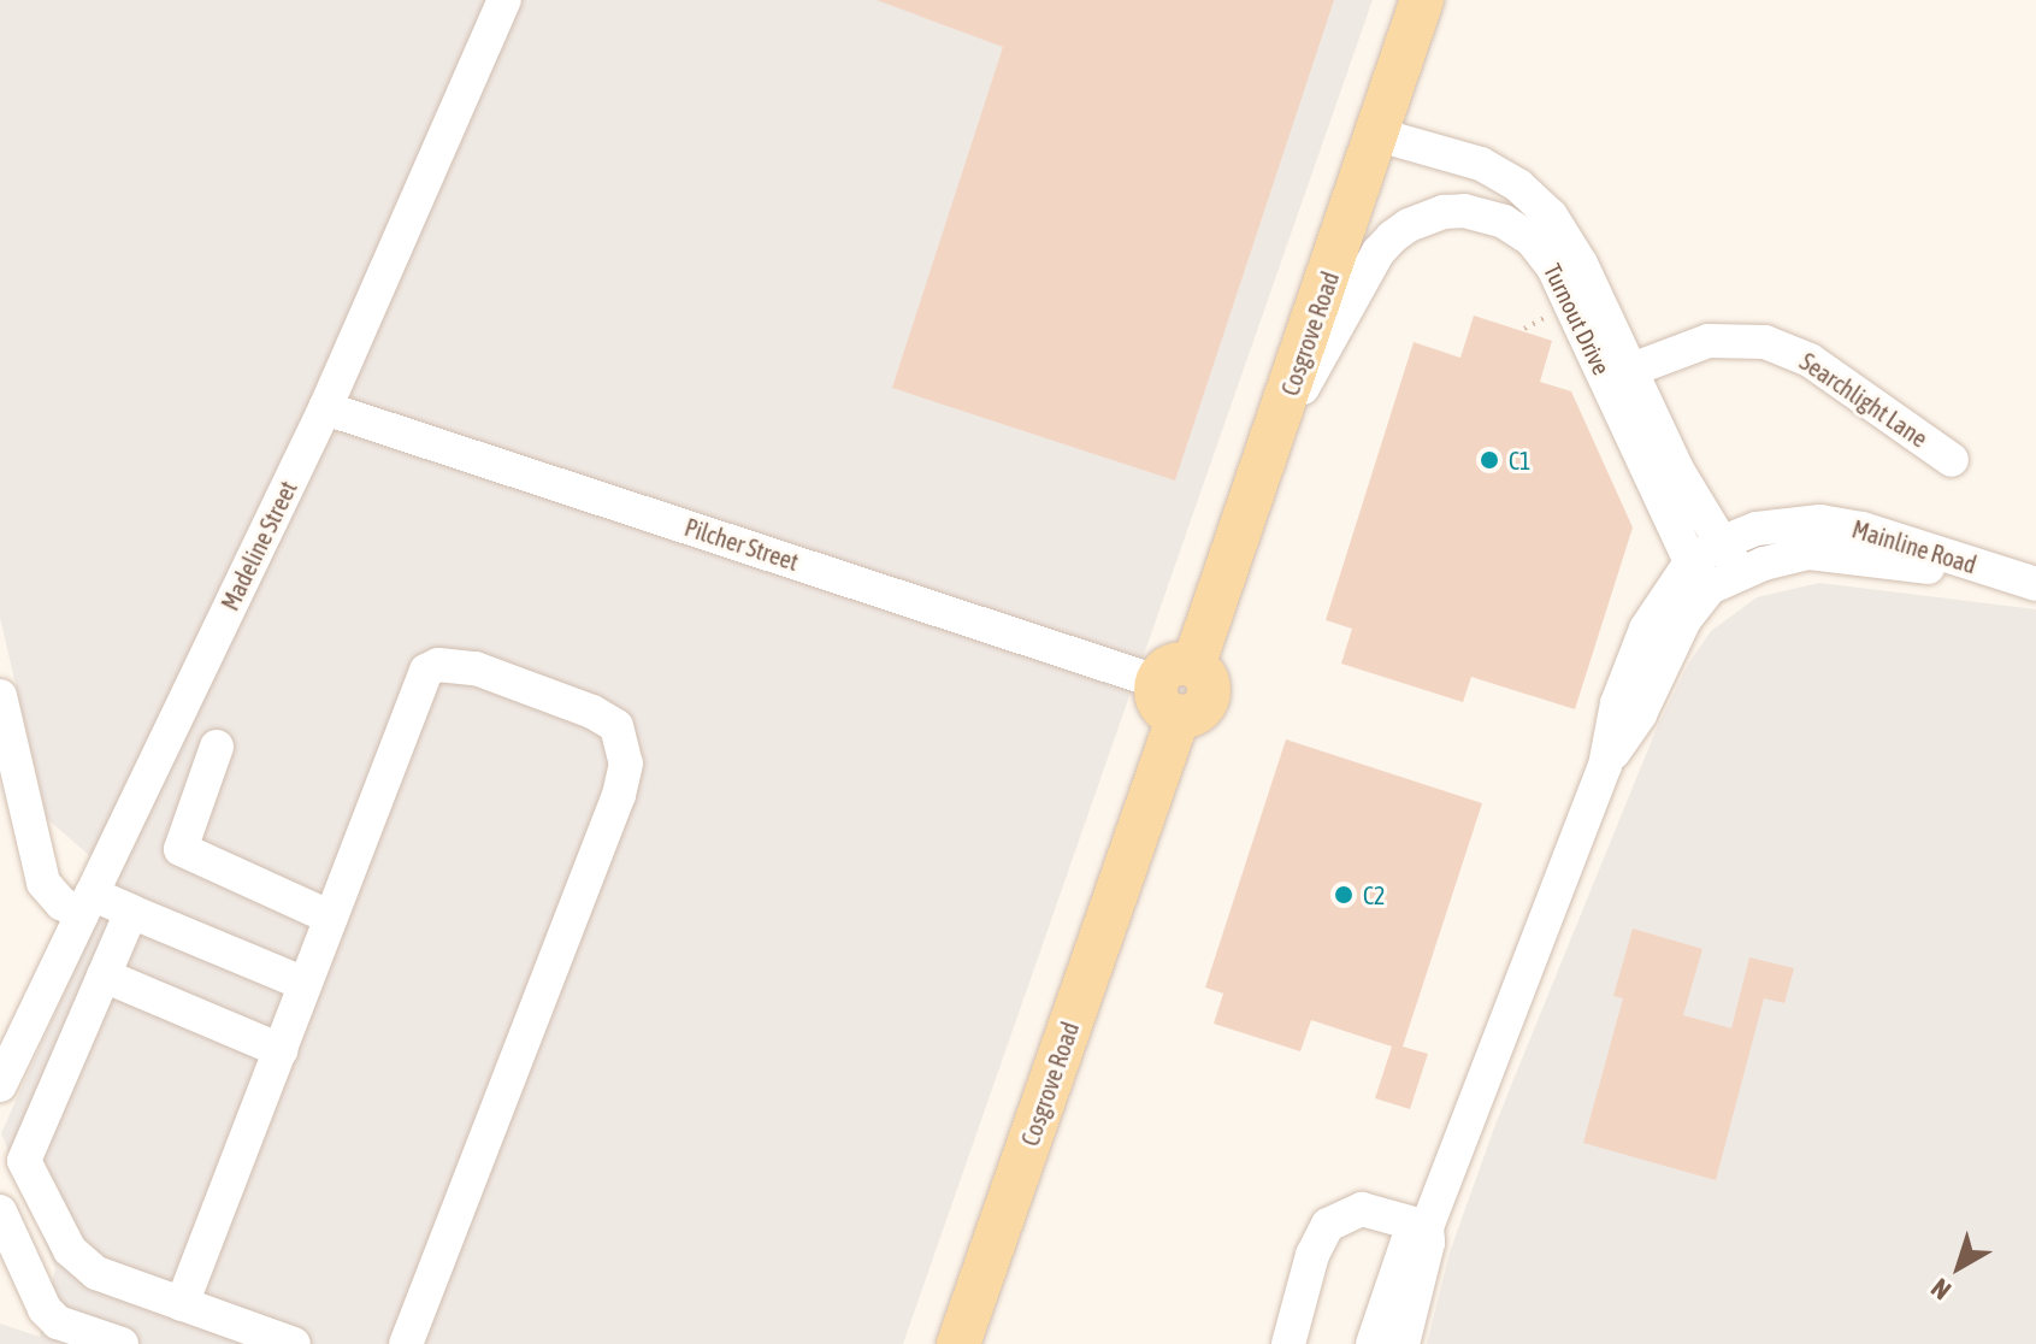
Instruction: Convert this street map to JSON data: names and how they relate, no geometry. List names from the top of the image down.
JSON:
{
  "streets": {
    "main road": ["Cosgrove Road"],
    "street": [
      "Turnout Drive",
      "Searchlight Lane",
      "Pilcher Street",
      "Madeline Street",
      "Mainline Road"
    ]
  },
  "crossings": [
    ["Turnout Drive", "Cosgrove Road"],
    ["Turnout Drive", "Searchlight Lane"],
    ["Turnout Drive", "Mainline Road"],
    ["Cosgrove Road", "Pilcher Street"],
    ["Pilcher Street", "Madeline Street"]
  ],
  "places": ["C1", "C2"],
  "north": "bottom left"
}
